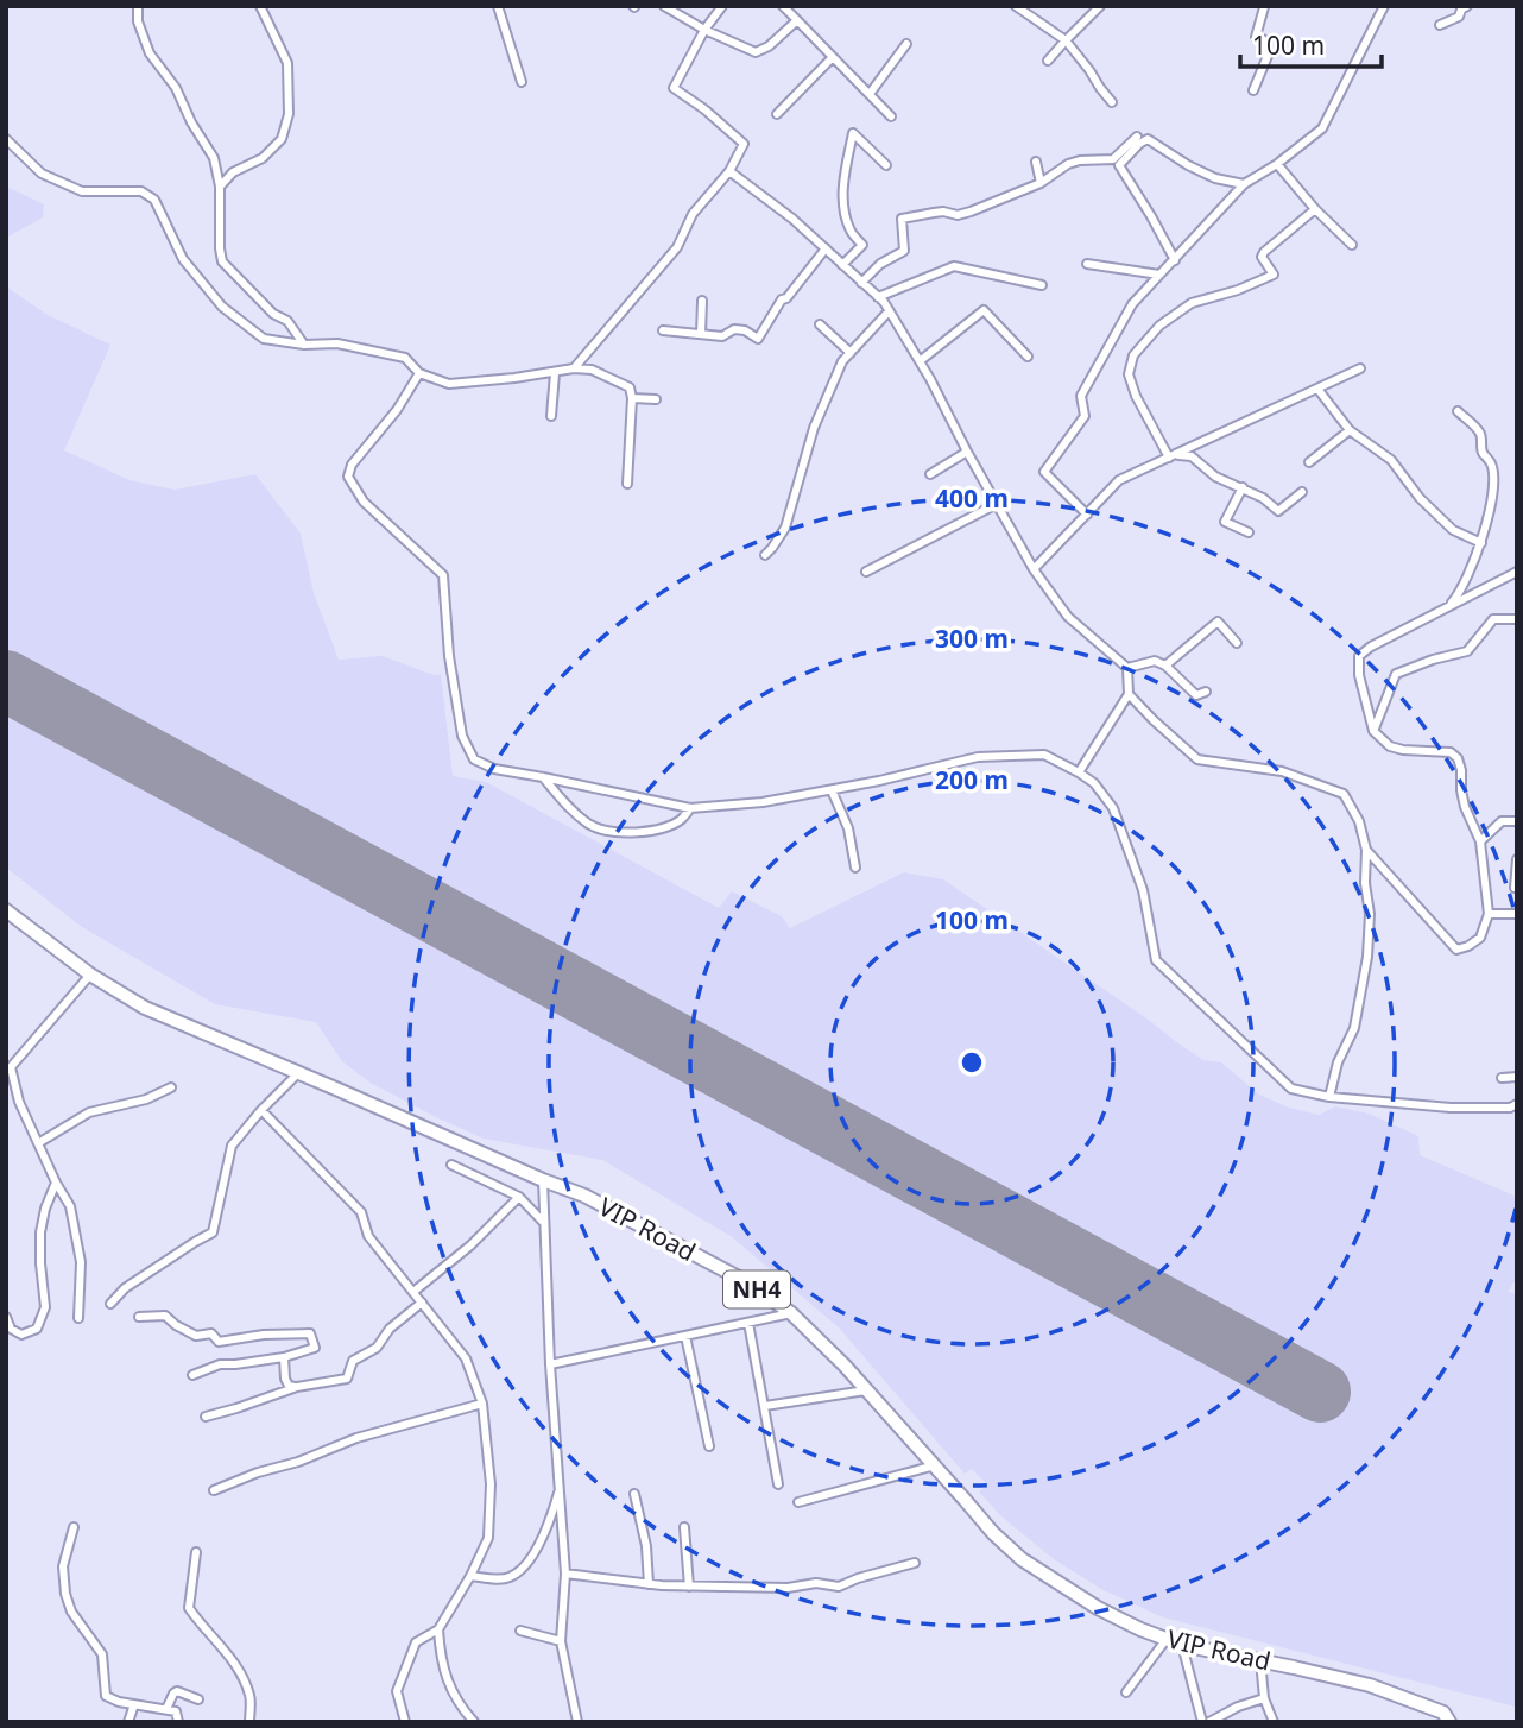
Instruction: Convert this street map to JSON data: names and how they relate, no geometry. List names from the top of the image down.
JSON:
{
  "streets": {
    "highway": ["VIP Road", "NH4"]
  },
  "scale_bar": "100 m",
  "rings": [
    "400 m",
    "300 m",
    "200 m",
    "100 m"
  ]
}
